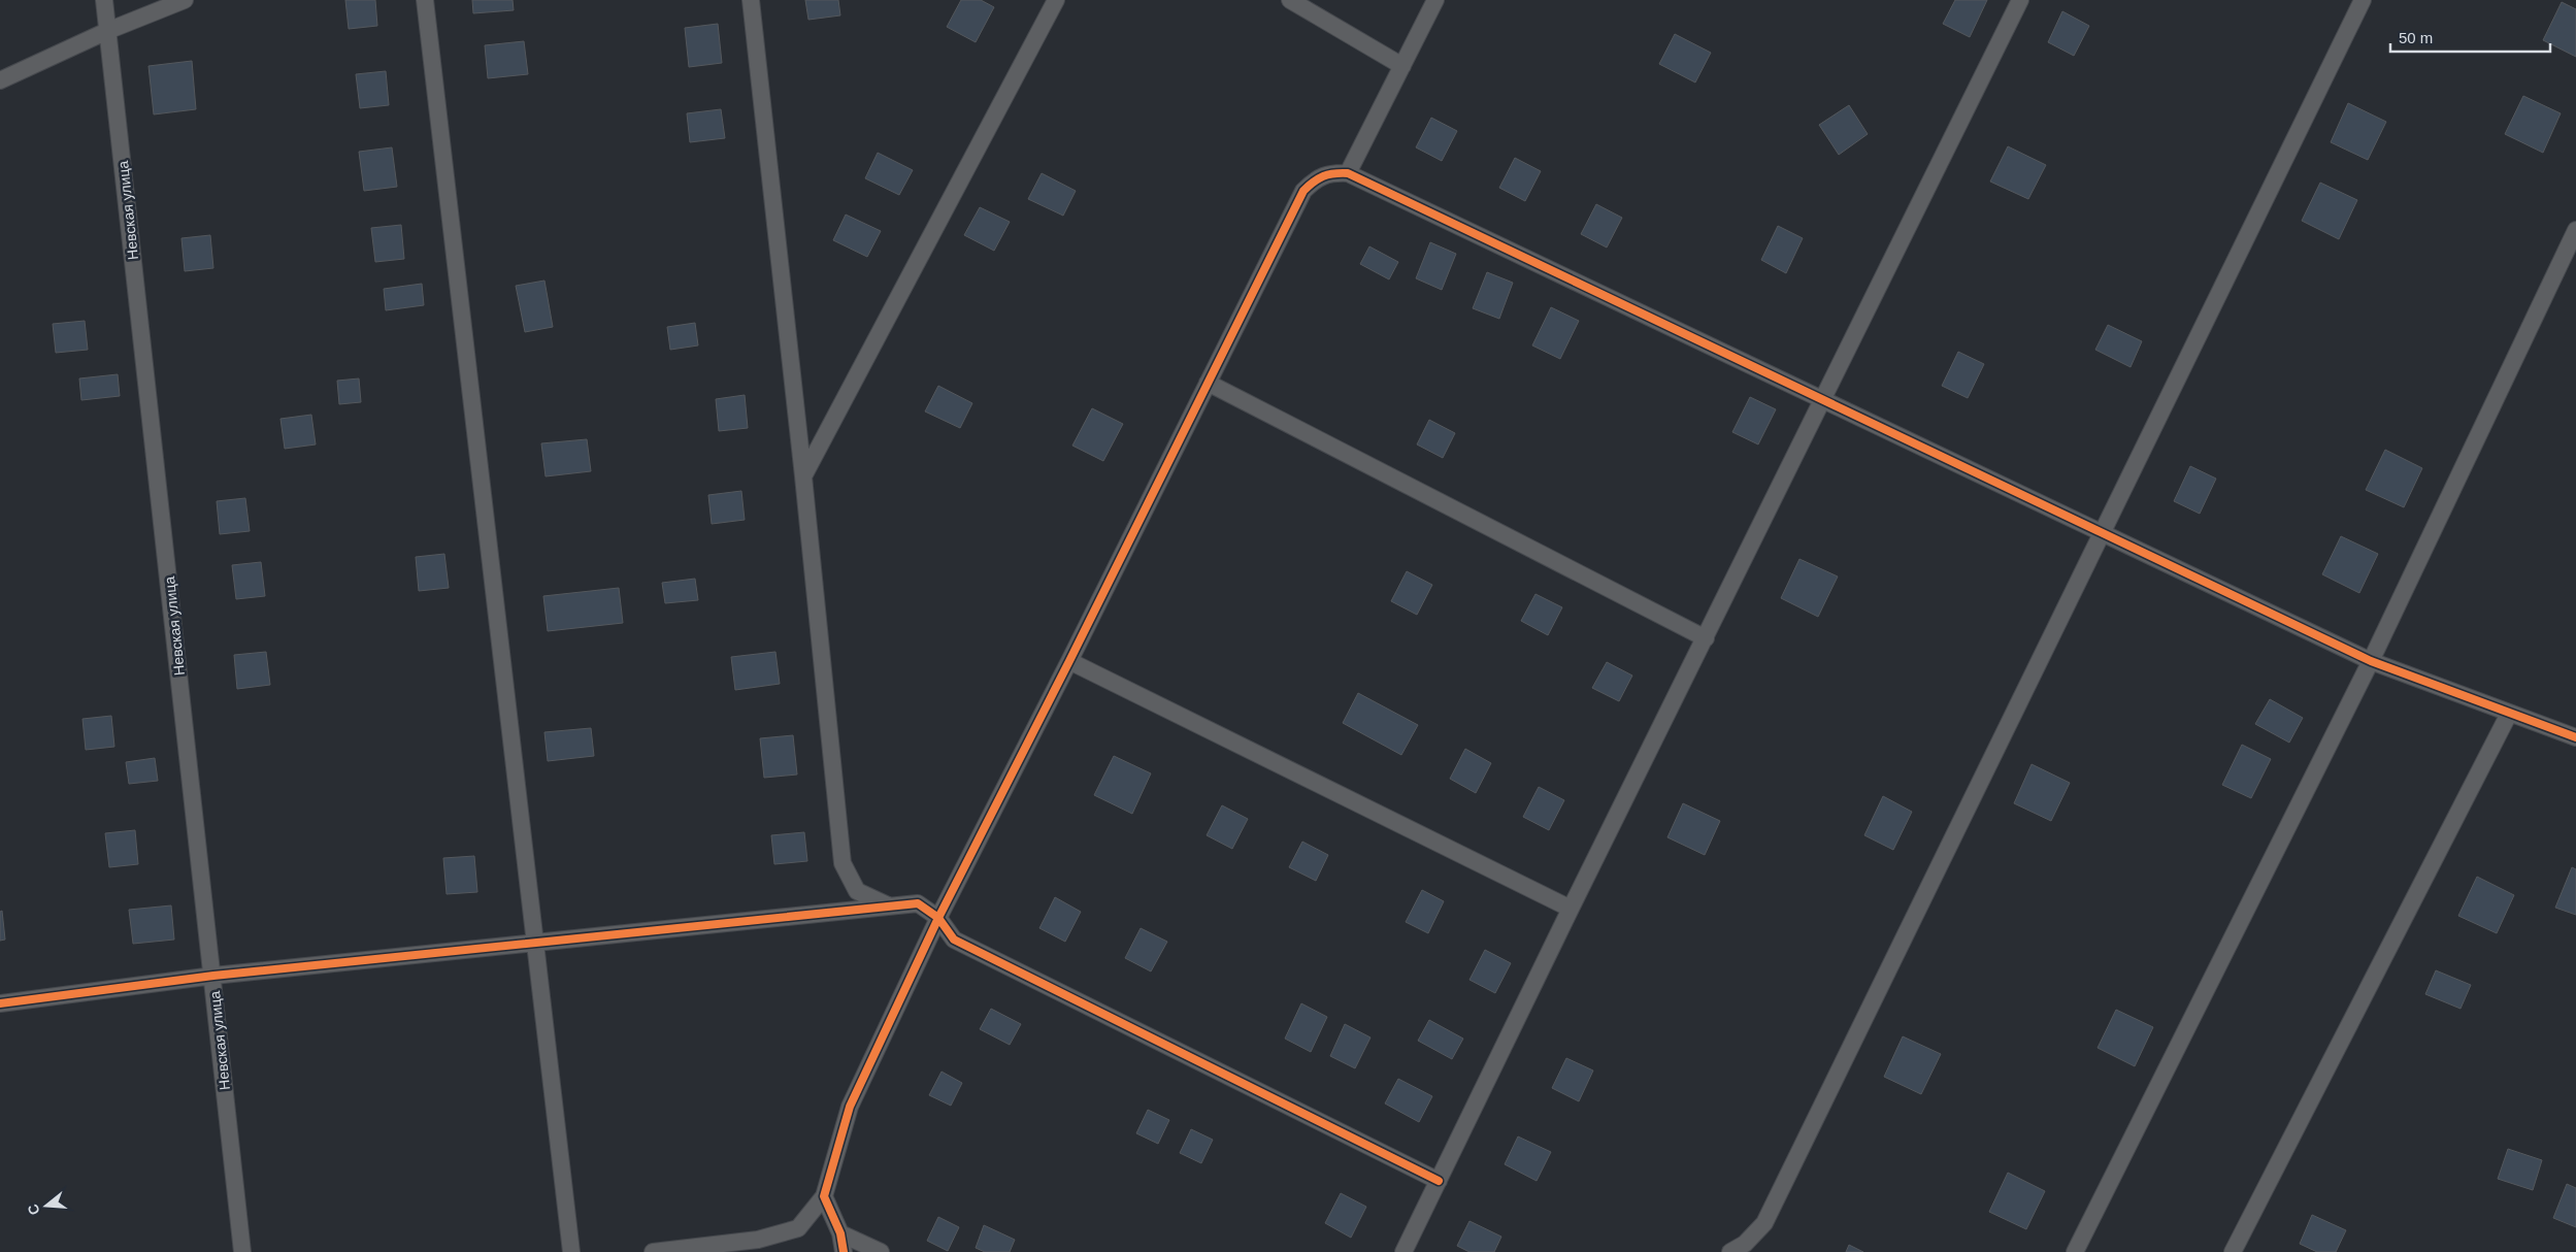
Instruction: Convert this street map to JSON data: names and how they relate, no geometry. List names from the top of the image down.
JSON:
{
  "streets": {
    "street": ["Невская улица"]
  },
  "scale_bar": "50 m",
  "north": "left"
}
